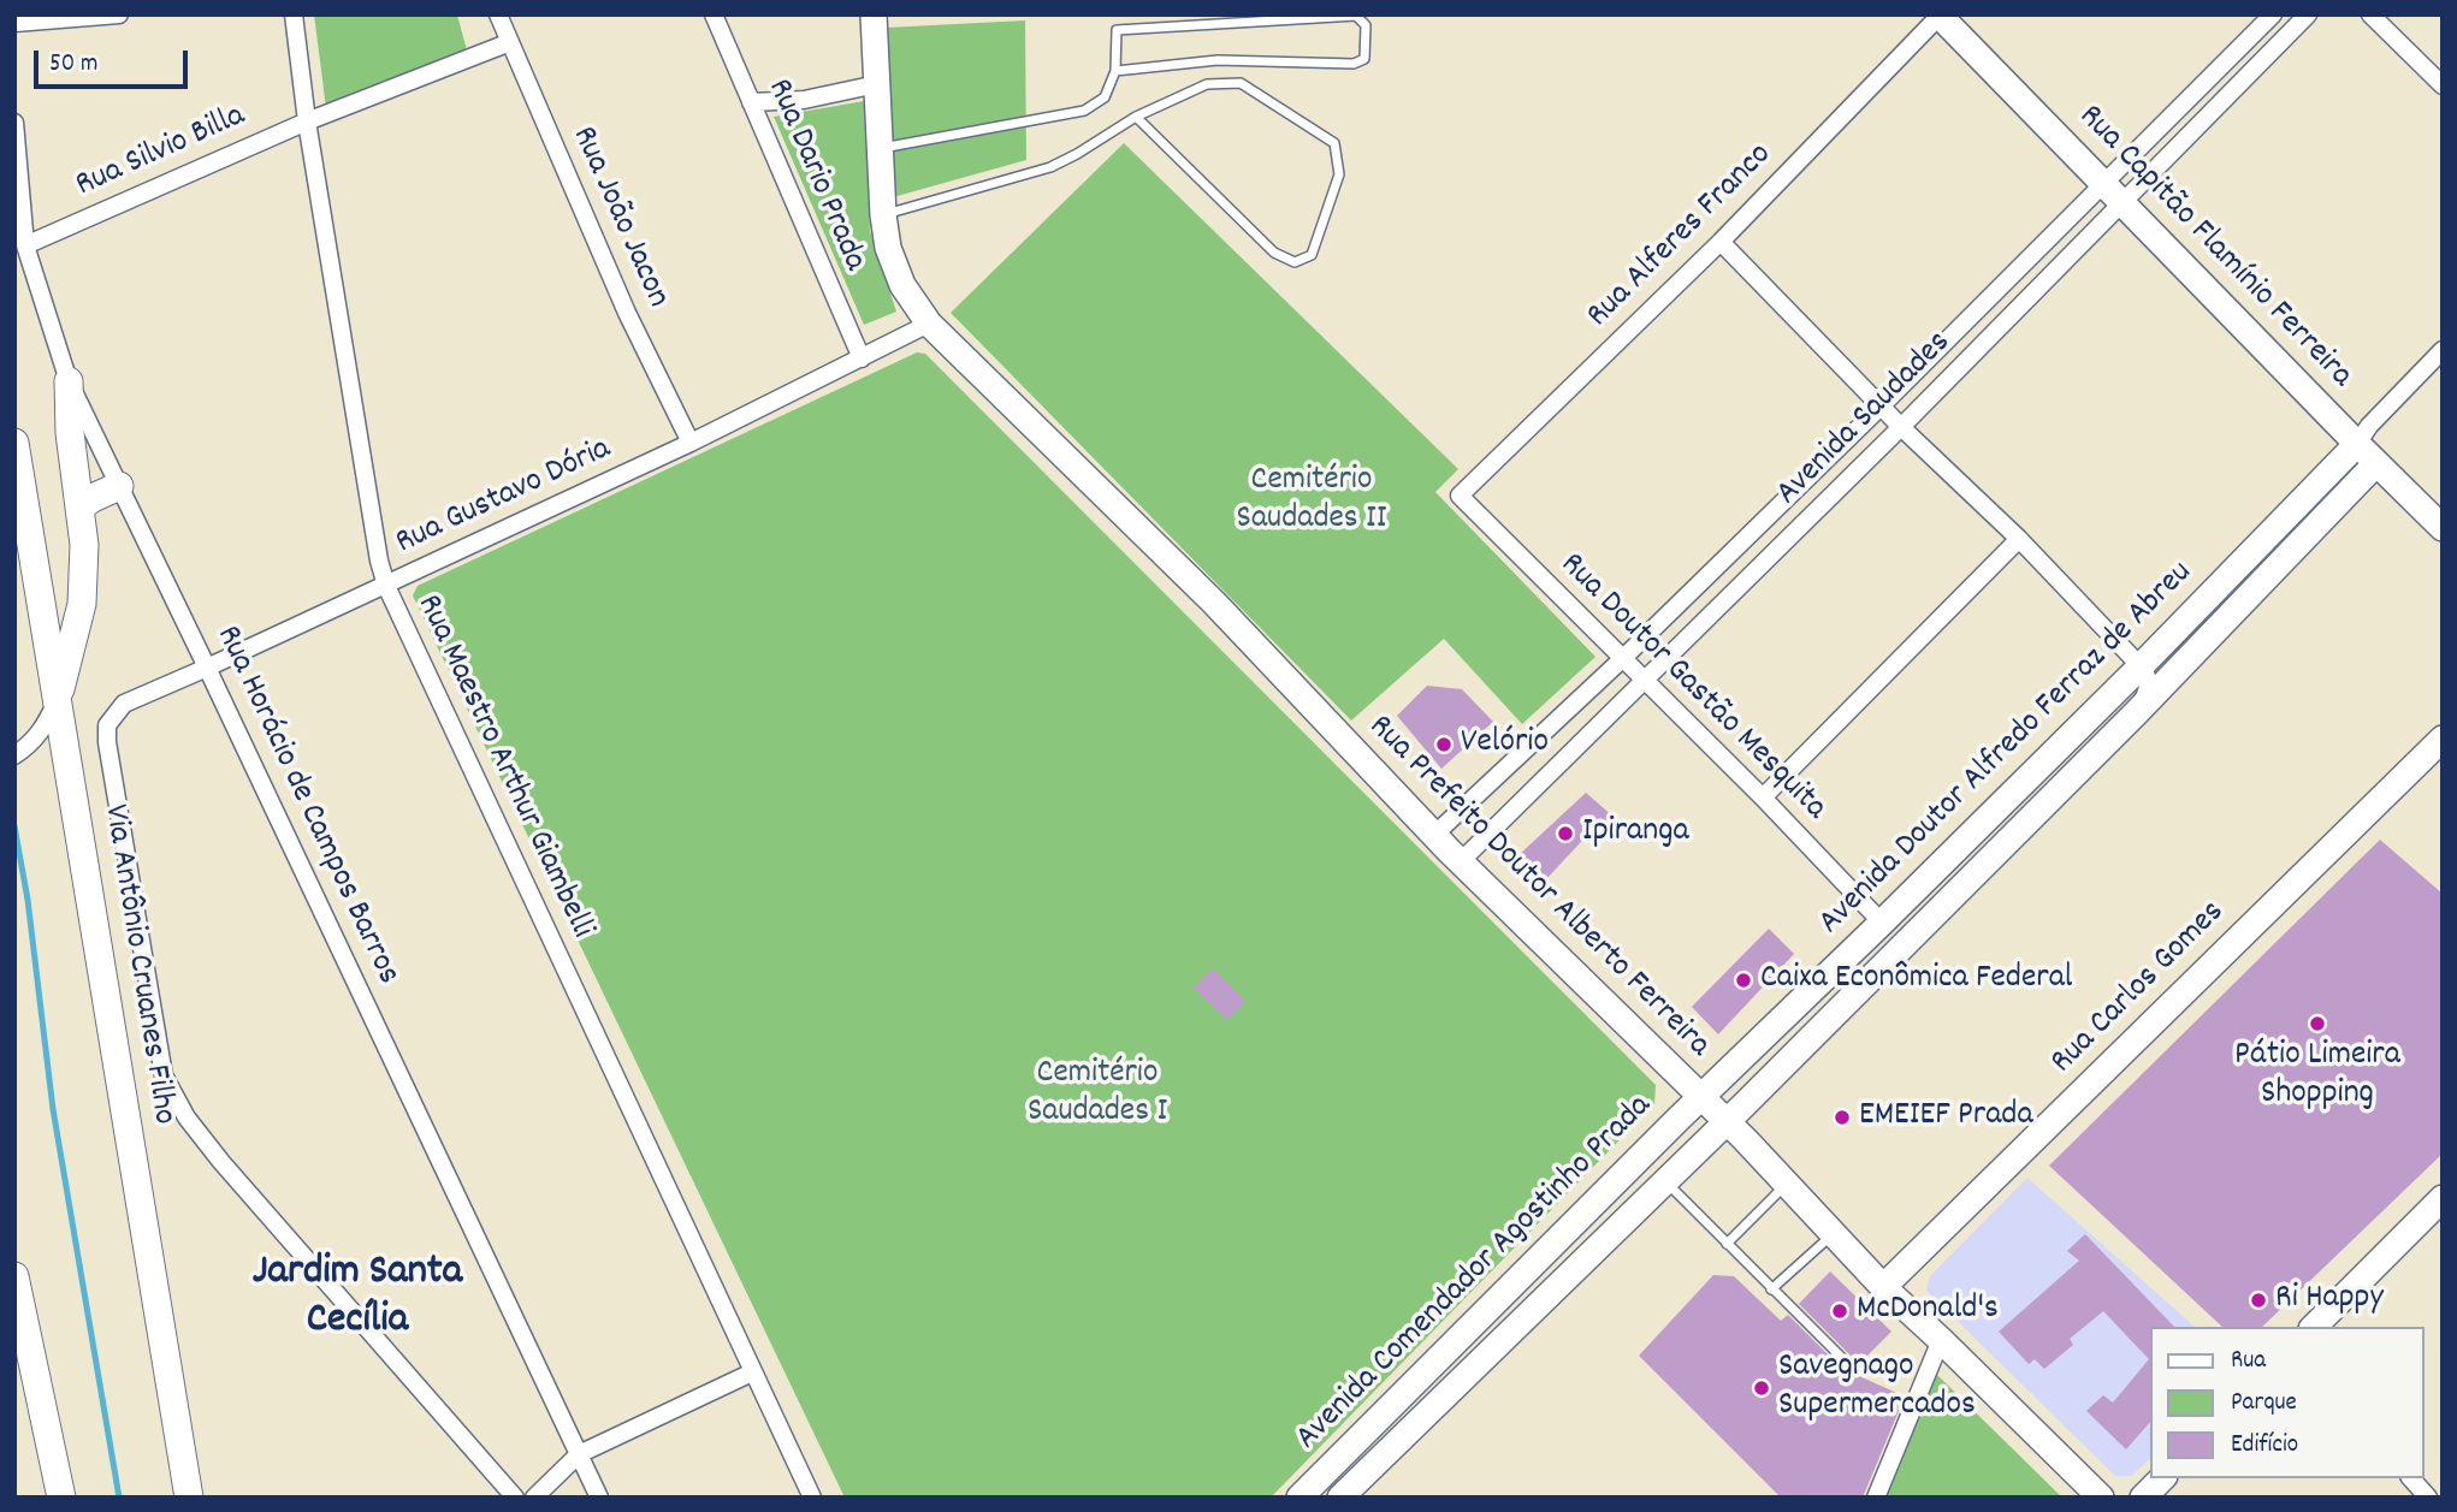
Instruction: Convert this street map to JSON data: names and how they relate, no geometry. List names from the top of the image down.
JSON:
{
  "streets": {
    "main road": [
      "Rua Capitão Flamínio Ferreira",
      "Avenida Doutor Alfredo Ferraz de Abreu",
      "Rua Prefeito Doutor Alberto Ferreira",
      "Via Antônio Cruanes Filho",
      "Rua Carlos Gomes",
      "Avenida Comendador Agostinho Prada"
    ],
    "street": [
      "Rua Silvio Billa",
      "Rua Dario Prada",
      "Rua João Jacon",
      "Rua Alferes Franco",
      "Avenida Saudades",
      "Rua Gustavo Dória",
      "Rua Doutor Gastão Mesquita",
      "Rua Maestro Arthur Giambelli",
      "Rua Horácio de Campos Barros"
    ]
  },
  "crossings": [
    ["Rua Silvio Billa", "Rua João Jacon"],
    ["Rua Silvio Billa", "Rua Maestro Arthur Giambelli"],
    ["Rua Silvio Billa", "Rua Horácio de Campos Barros"],
    ["Rua Dario Prada", "Rua Gustavo Dória"],
    ["Rua João Jacon", "Rua Gustavo Dória"],
    ["Rua Alferes Franco", "Rua Capitão Flamínio Ferreira"],
    ["Rua Alferes Franco", "Rua Doutor Gastão Mesquita"],
    ["Rua Capitão Flamínio Ferreira", "Avenida Saudades"],
    ["Rua Capitão Flamínio Ferreira", "Avenida Doutor Alfredo Ferraz de Abreu"],
    ["Avenida Saudades", "Rua Doutor Gastão Mesquita"],
    ["Avenida Saudades", "Rua Prefeito Doutor Alberto Ferreira"],
    ["Rua Gustavo Dória", "Rua Maestro Arthur Giambelli"],
    ["Rua Gustavo Dória", "Rua Horácio de Campos Barros"],
    ["Rua Gustavo Dória", "Rua Prefeito Doutor Alberto Ferreira"],
    ["Rua Doutor Gastão Mesquita", "Avenida Doutor Alfredo Ferraz de Abreu"],
    ["Avenida Doutor Alfredo Ferraz de Abreu", "Rua Prefeito Doutor Alberto Ferreira"],
    ["Avenida Doutor Alfredo Ferraz de Abreu", "Avenida Comendador Agostinho Prada"],
    ["Rua Prefeito Doutor Alberto Ferreira", "Rua Carlos Gomes"],
    ["Rua Prefeito Doutor Alberto Ferreira", "Avenida Comendador Agostinho Prada"]
  ],
  "districts": ["Jardim Santa Cecília"],
  "parks": ["Cemitério Saudades II", "Cemitério Saudades I"],
  "places": [
    "Velório",
    "Ipiranga",
    "Caixa Econômica Federal",
    "Pátio Limeira Shopping",
    "EMEIEF Prada",
    "Ri Happy",
    "McDonald's",
    "Savegnago Supermercados"
  ],
  "legend": ["Rua", "Parque", "Edifício"],
  "scale_bar": "50 m"
}
